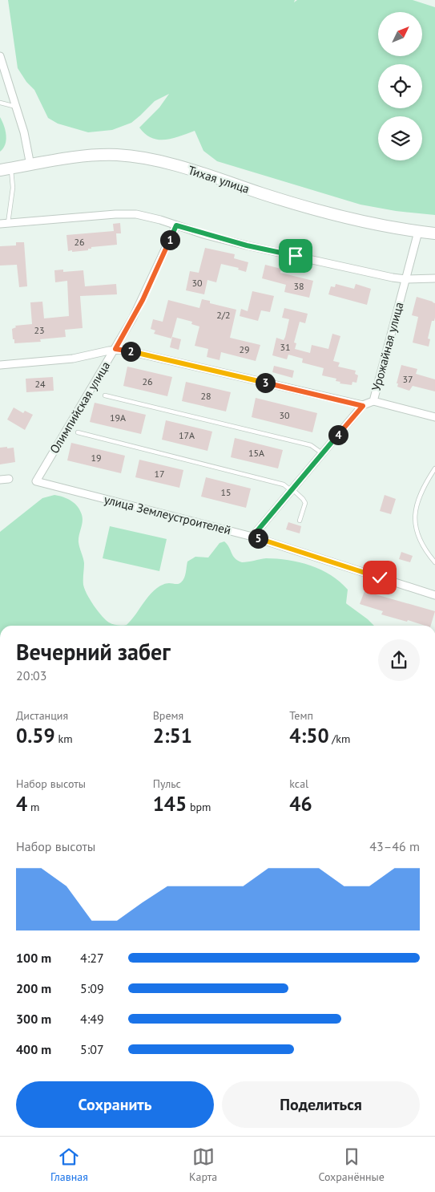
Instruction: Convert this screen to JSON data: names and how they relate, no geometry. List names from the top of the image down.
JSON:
{
  "streets": {
    "main road": ["Тихая улица"],
    "street": ["Урожайная улица", "Олимпийская улица", "улица Землеустроителей"]
  },
  "crossings": [
    ["Тихая улица", "Урожайная улица"],
    ["Урожайная улица", "улица Землеустроителей"],
    ["Олимпийская улица", "улица Землеустроителей"]
  ],
  "house_numbers": [
    "26",
    "30",
    "38",
    "2/2",
    "23",
    "31",
    "29",
    "37",
    "26",
    "24",
    "28",
    "30",
    "19А",
    "17А",
    "15А",
    "19",
    "17",
    "15"
  ],
  "north": "top right",
  "page": {
    "pins": [
      "1",
      "2",
      "3",
      "4",
      "5"
    ],
    "heading": ["Вечерний забег", "20:03"],
    "stats": [
      ["Дистанция", "0.59 km"],
      ["Время", "2:51"],
      ["Темп", "4:50 /km"],
      ["Набор высоты", "4 m"],
      ["Пульс", "145 bpm"],
      ["kcal", "46"]
    ],
    "chart": ["Набор высоты", "43–46 m"],
    "list": [
      {
        "name": "100 m",
        "note": "4:27"
      },
      {
        "name": "200 m",
        "note": "5:09"
      },
      {
        "name": "300 m",
        "note": "4:49"
      },
      {
        "name": "400 m",
        "note": "5:07"
      }
    ],
    "buttons": ["Сохранить", "Поделиться"],
    "tabs": ["Главная", "Карта", "Сохранённые"]
  }
}
